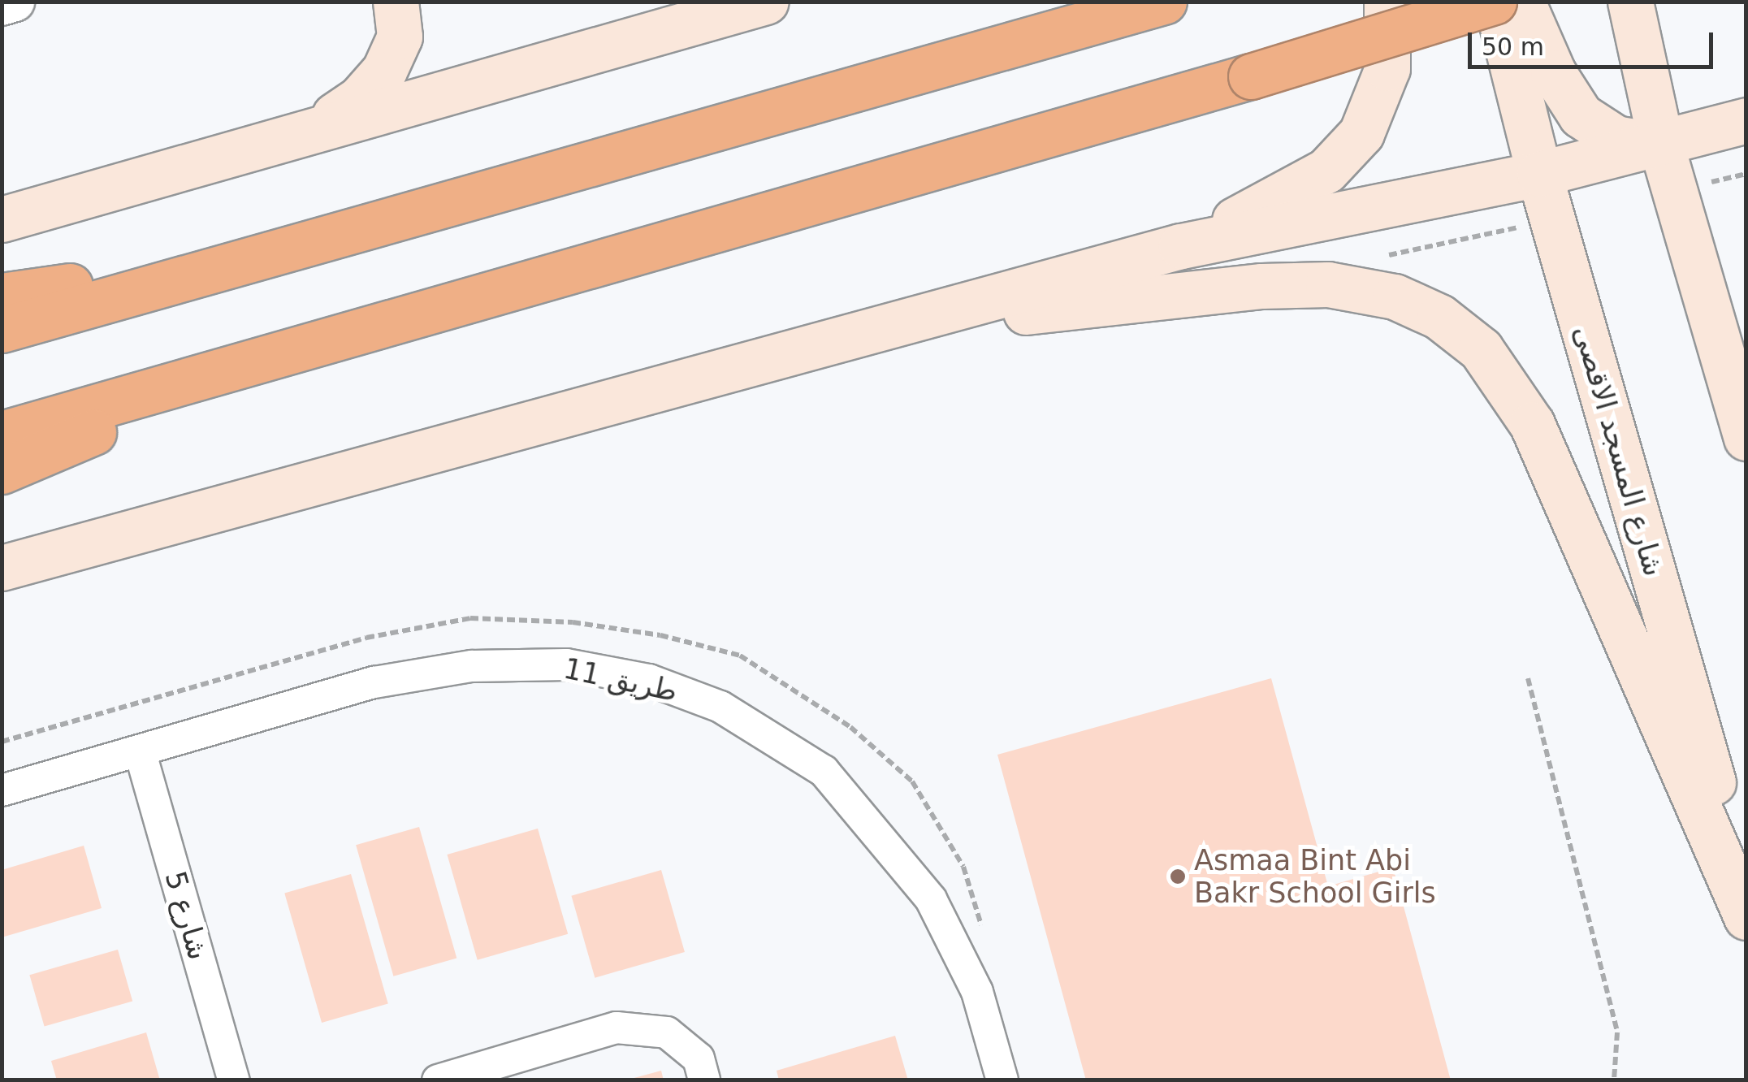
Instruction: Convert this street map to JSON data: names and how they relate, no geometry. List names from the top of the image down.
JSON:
{
  "streets": {
    "main road": ["شارع المسجد الاقصى"],
    "street": ["طريق 11", "شارع 5"]
  },
  "crossings": [
    ["طريق 11", "شارع 5"]
  ],
  "places": ["Asmaa Bint Abi Bakr School Girls"],
  "scale_bar": "50 m"
}
